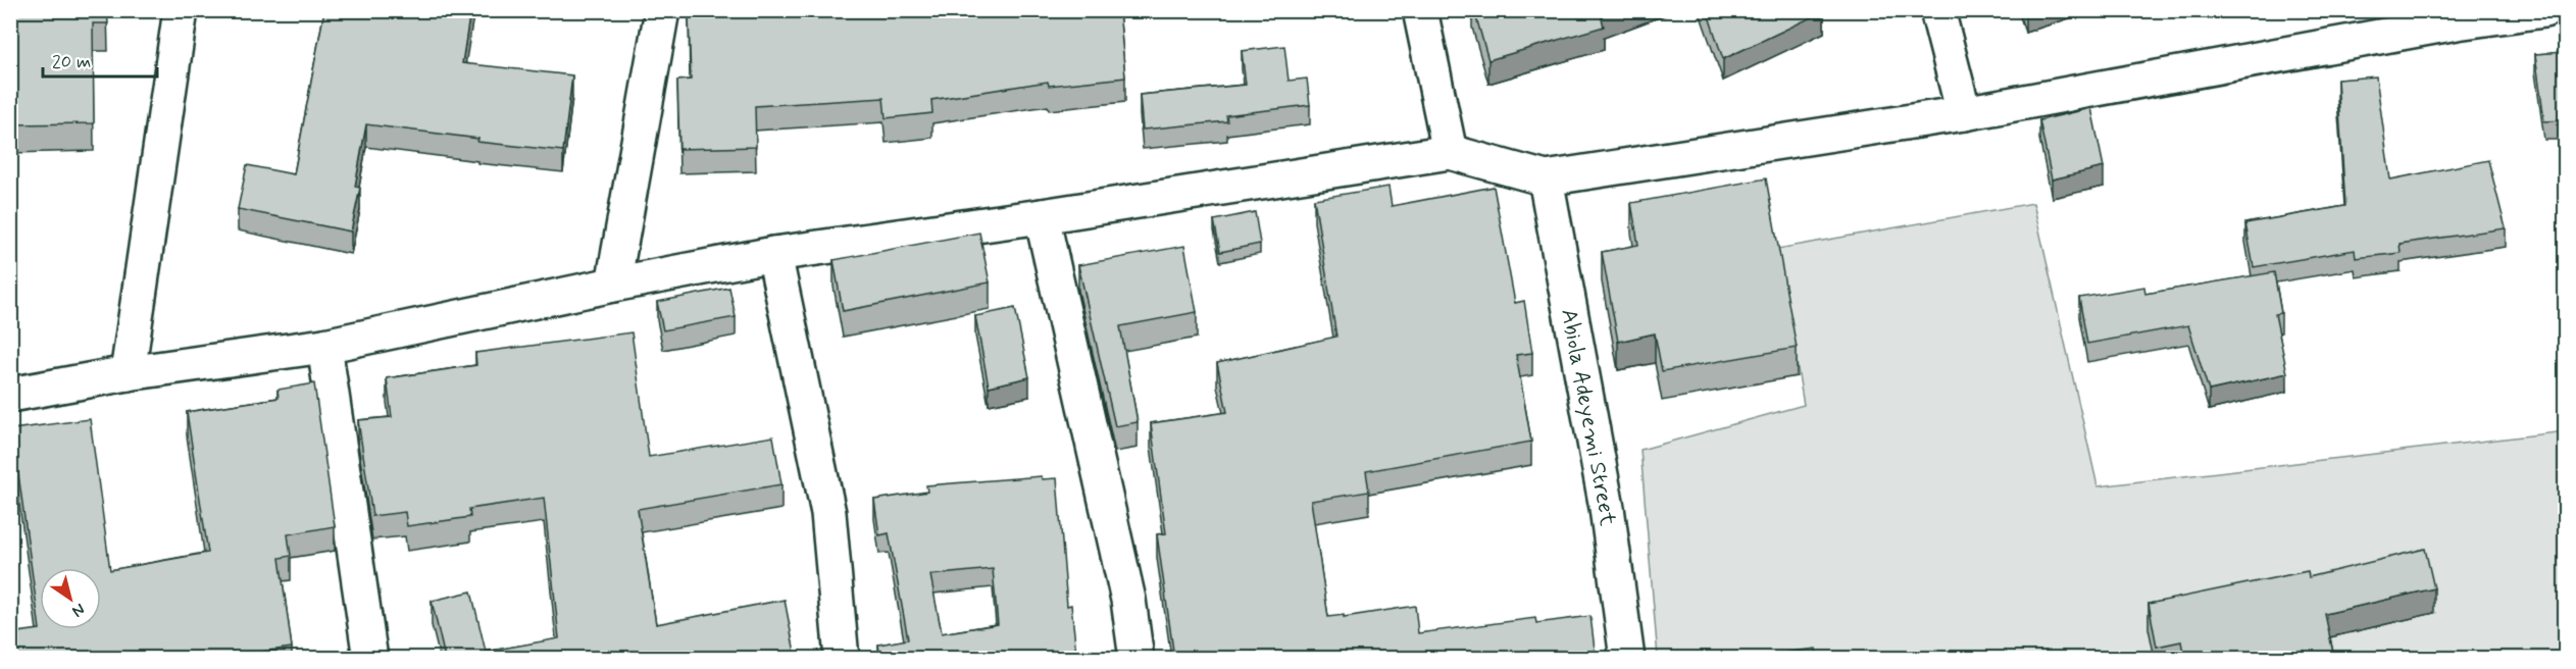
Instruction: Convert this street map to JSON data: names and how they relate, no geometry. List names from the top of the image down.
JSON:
{
  "streets": {
    "street": ["Abiola Adeyemi Street"]
  },
  "scale_bar": "20 m",
  "north": "bottom right"
}
